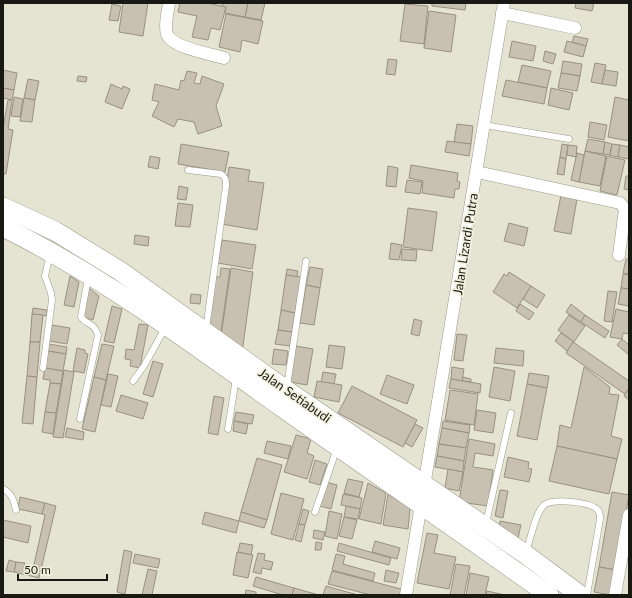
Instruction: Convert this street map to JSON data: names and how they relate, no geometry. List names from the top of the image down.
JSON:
{
  "streets": {
    "main road": ["Jalan Setiabudi"],
    "street": ["Jalan Lizardi Putra"]
  },
  "crossings": [
    ["Jalan Lizardi Putra", "Jalan Setiabudi"]
  ],
  "scale_bar": "50 m"
}
